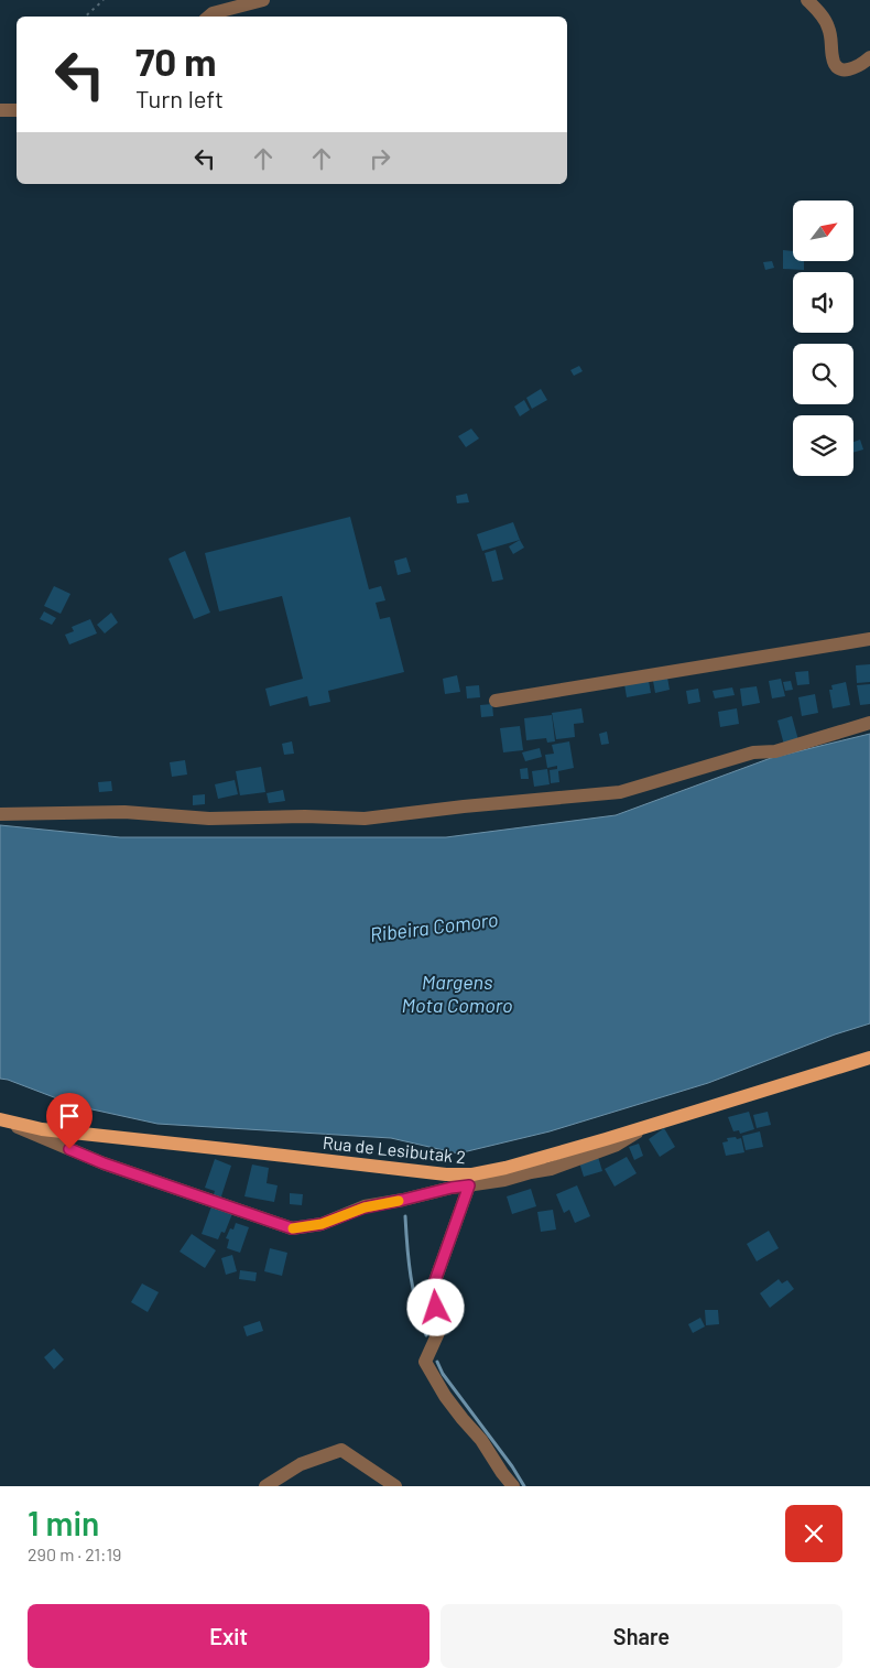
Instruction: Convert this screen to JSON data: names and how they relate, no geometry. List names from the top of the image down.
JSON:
{
  "streets": {
    "main road": ["Rua de Lesibutak 2"]
  },
  "water": ["Ribeira Comoro", "Margens Mota Comoro"],
  "north": "top right",
  "page": {
    "turn": ["70 m", "Turn left"],
    "heading": ["1 min", "290 m · 21:19"],
    "buttons": ["Exit", "Share"]
  }
}
